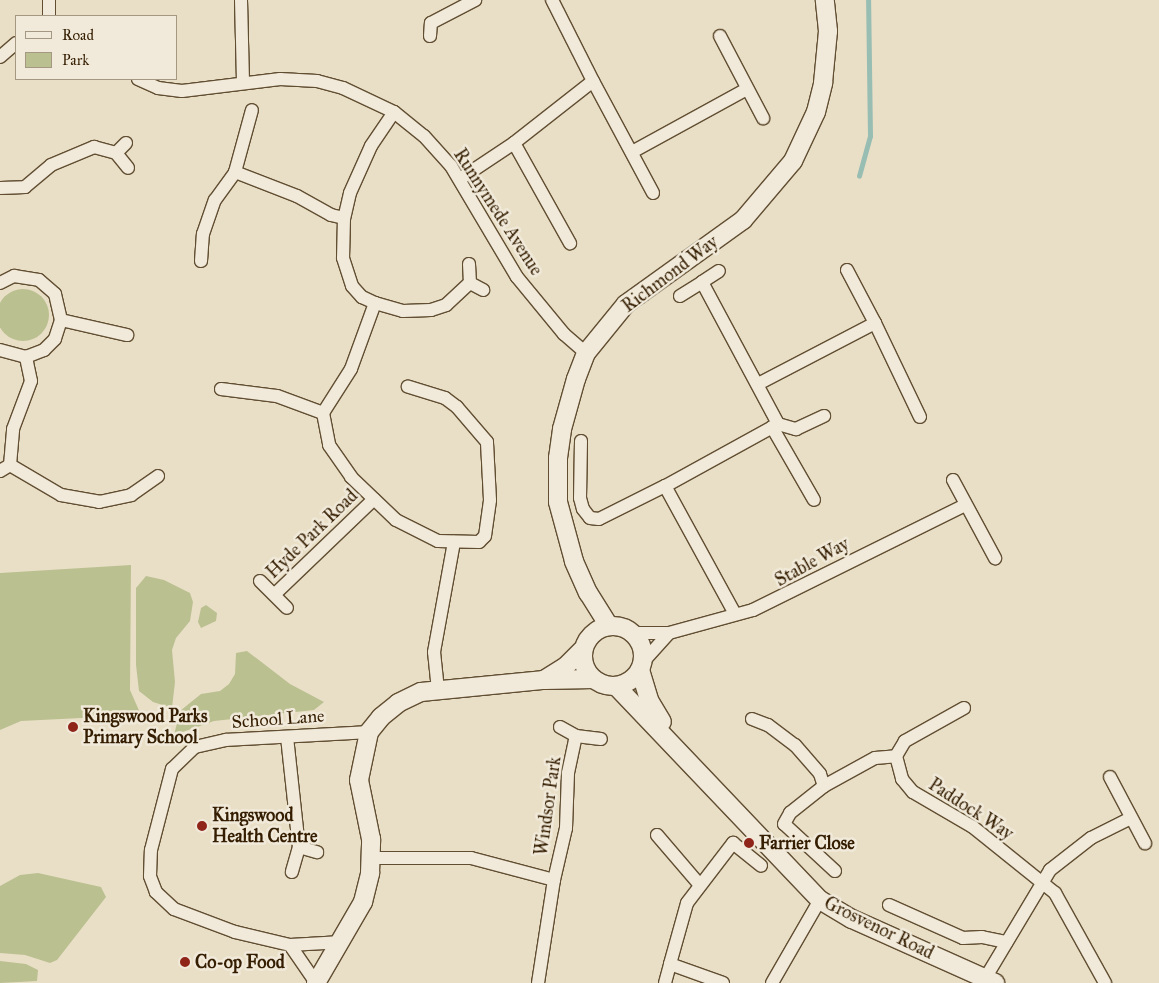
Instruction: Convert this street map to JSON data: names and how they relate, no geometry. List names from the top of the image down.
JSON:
{
  "streets": {
    "street": [
      "Runnymede Avenue",
      "Richmond Way",
      "Hyde Park Road",
      "Stable Way",
      "School Lane",
      "Windsor Park",
      "Paddock Way",
      "Grosvenor Road"
    ]
  },
  "crossings": [
    ["Runnymede Avenue", "Richmond Way"],
    ["Richmond Way", "Stable Way"],
    ["Richmond Way", "Grosvenor Road"],
    ["Stable Way", "Grosvenor Road"]
  ],
  "places": [
    "Kingswood Parks Primary School",
    "Kingswood Health Centre",
    "Farrier Close",
    "Co-op Food"
  ],
  "legend": ["Road", "Park"]
}
